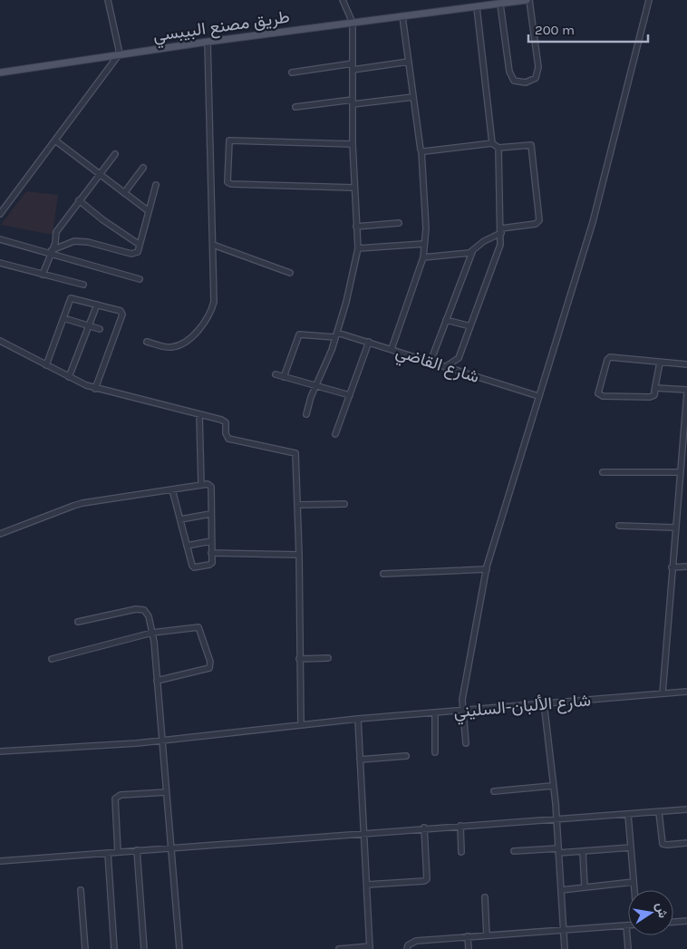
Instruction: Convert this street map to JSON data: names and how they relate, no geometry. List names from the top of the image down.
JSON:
{
  "streets": {
    "main road": ["طريق مصنع البيبسي"],
    "street": ["شارع القاضي", "شارع الألبان-السليني"]
  },
  "scale_bar": "200 m",
  "north": "right"
}
